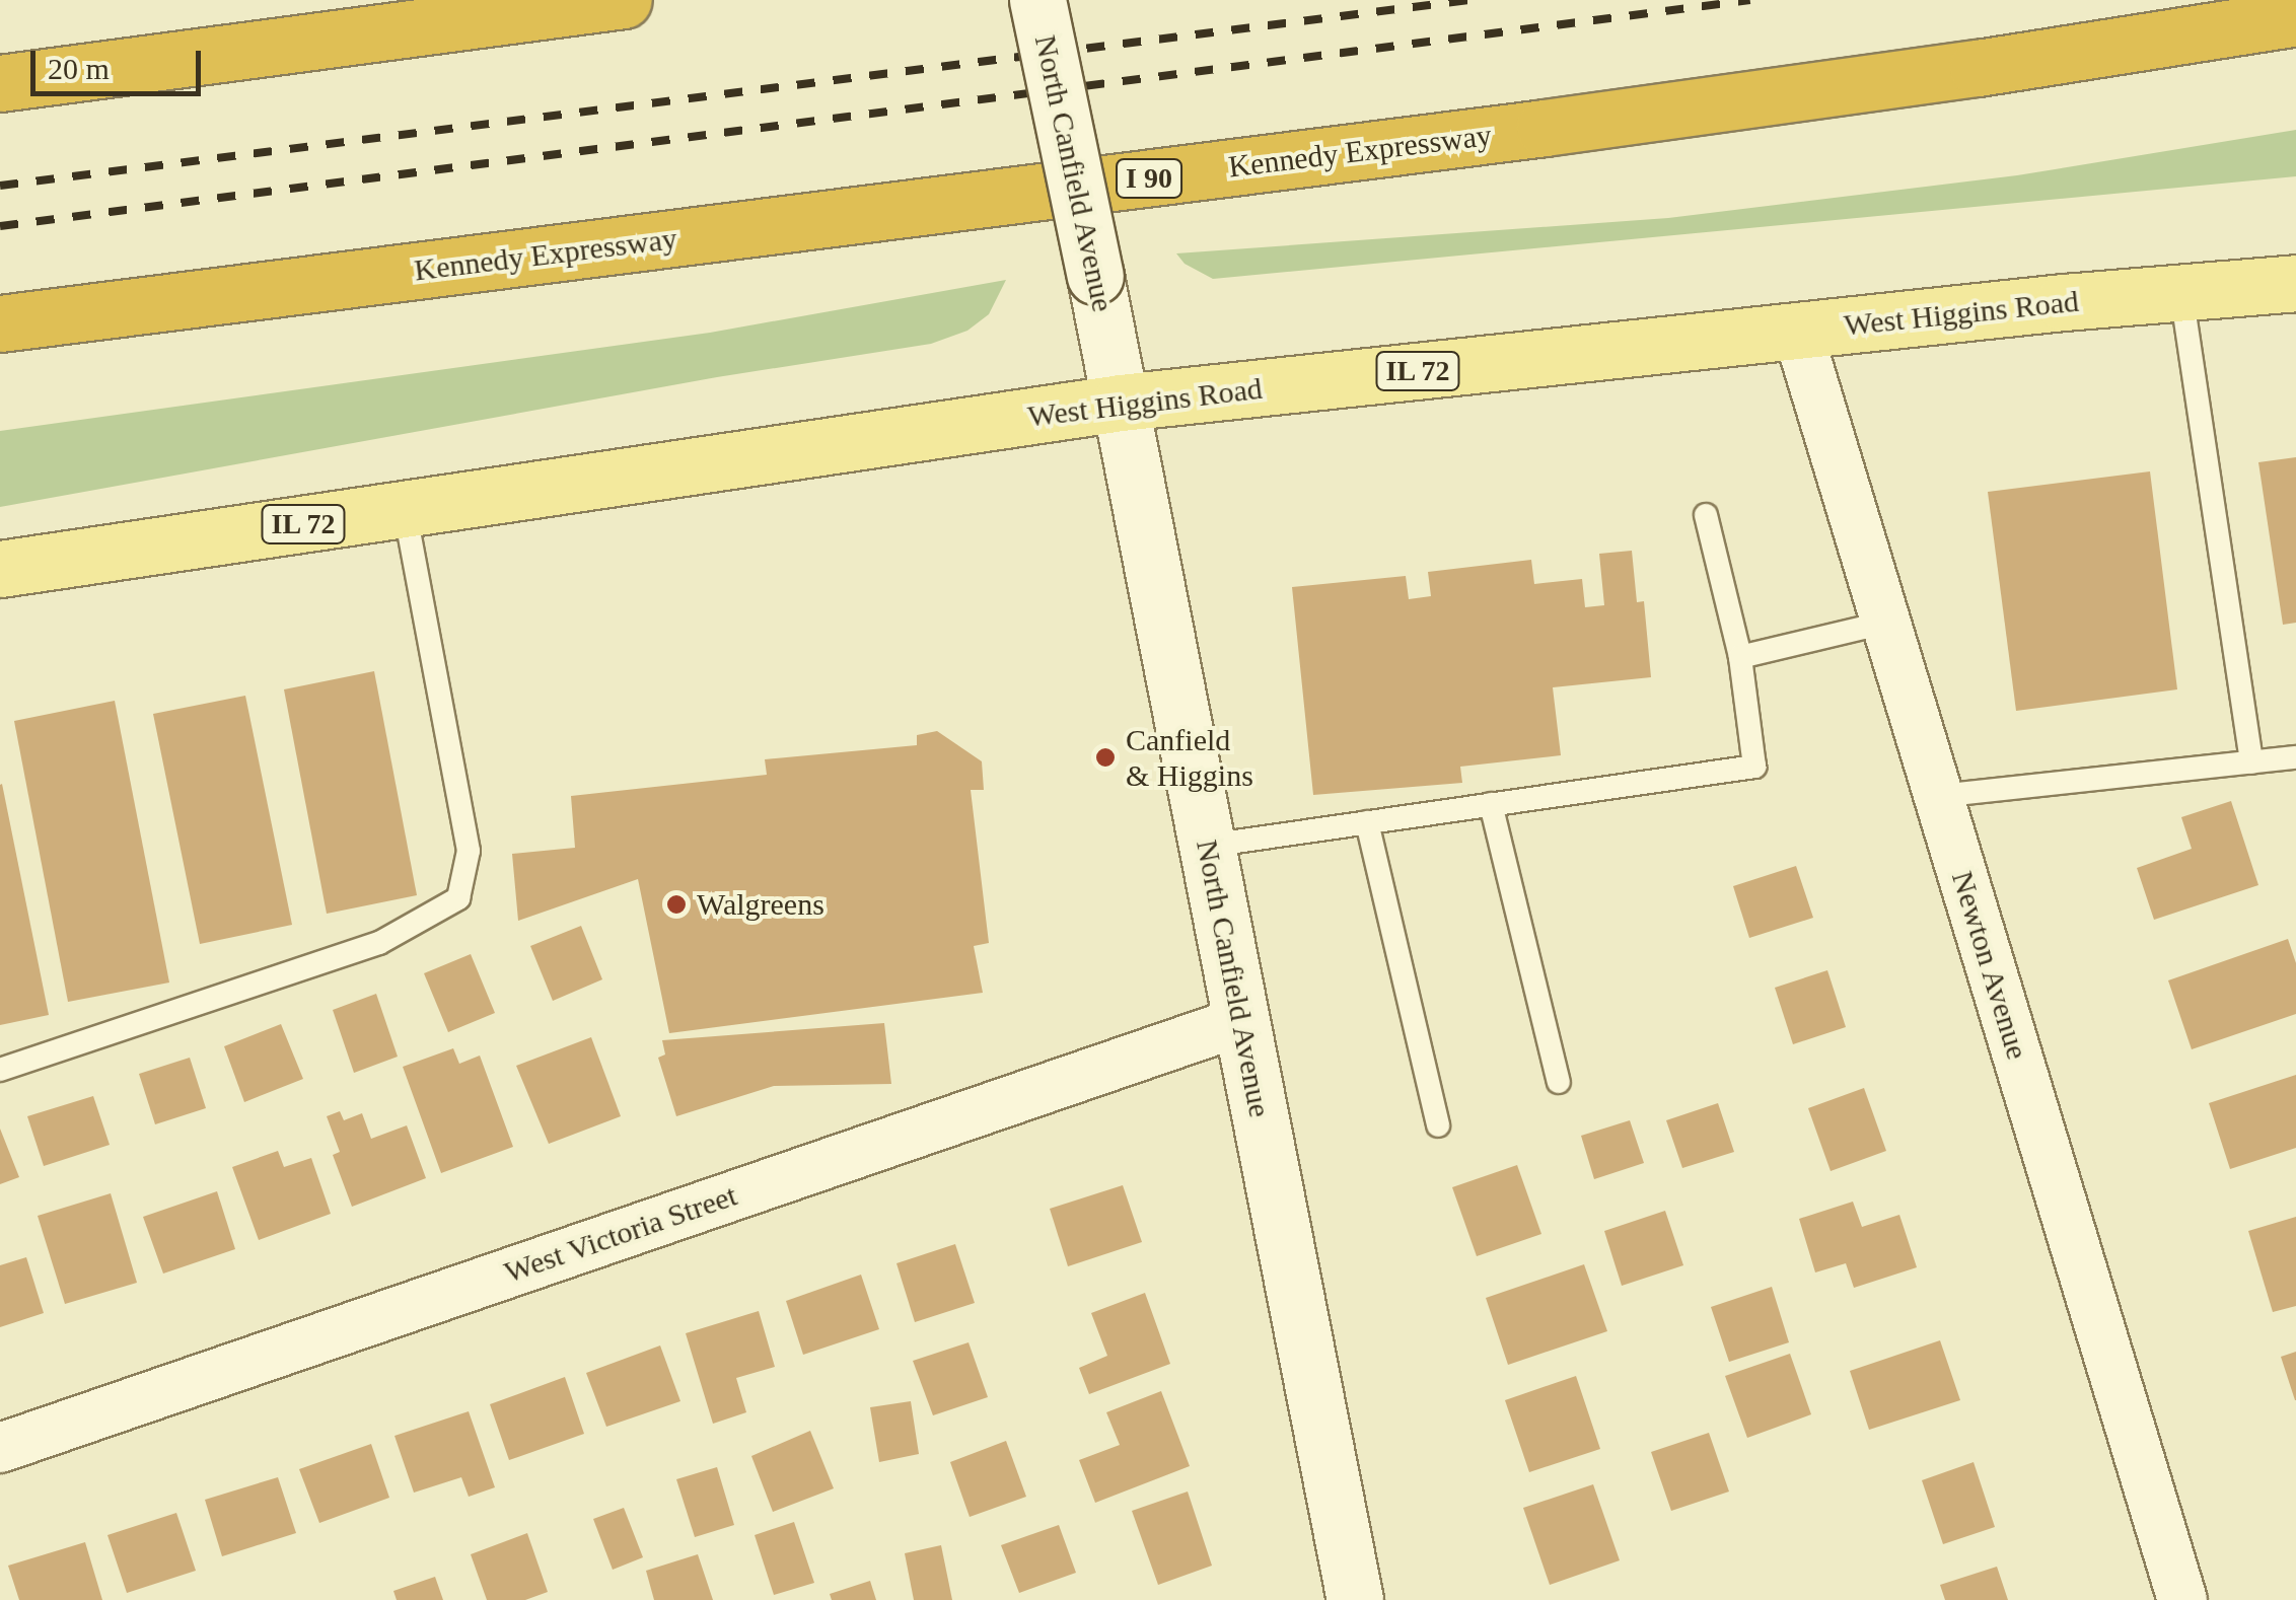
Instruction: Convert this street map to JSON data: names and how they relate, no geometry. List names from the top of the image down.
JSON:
{
  "streets": {
    "highway": ["Kennedy Expressway", "I 90"],
    "main road": ["West Higgins Road", "IL 72"],
    "street": ["North Canfield Avenue", "Newton Avenue", "West Victoria Street"]
  },
  "crossings": [
    ["North Canfield Avenue", "West Higgins Road"],
    ["North Canfield Avenue", "West Victoria Street"],
    ["West Higgins Road", "Newton Avenue"]
  ],
  "places": ["Canfield & Higgins", "Walgreens"],
  "scale_bar": "20 m"
}
